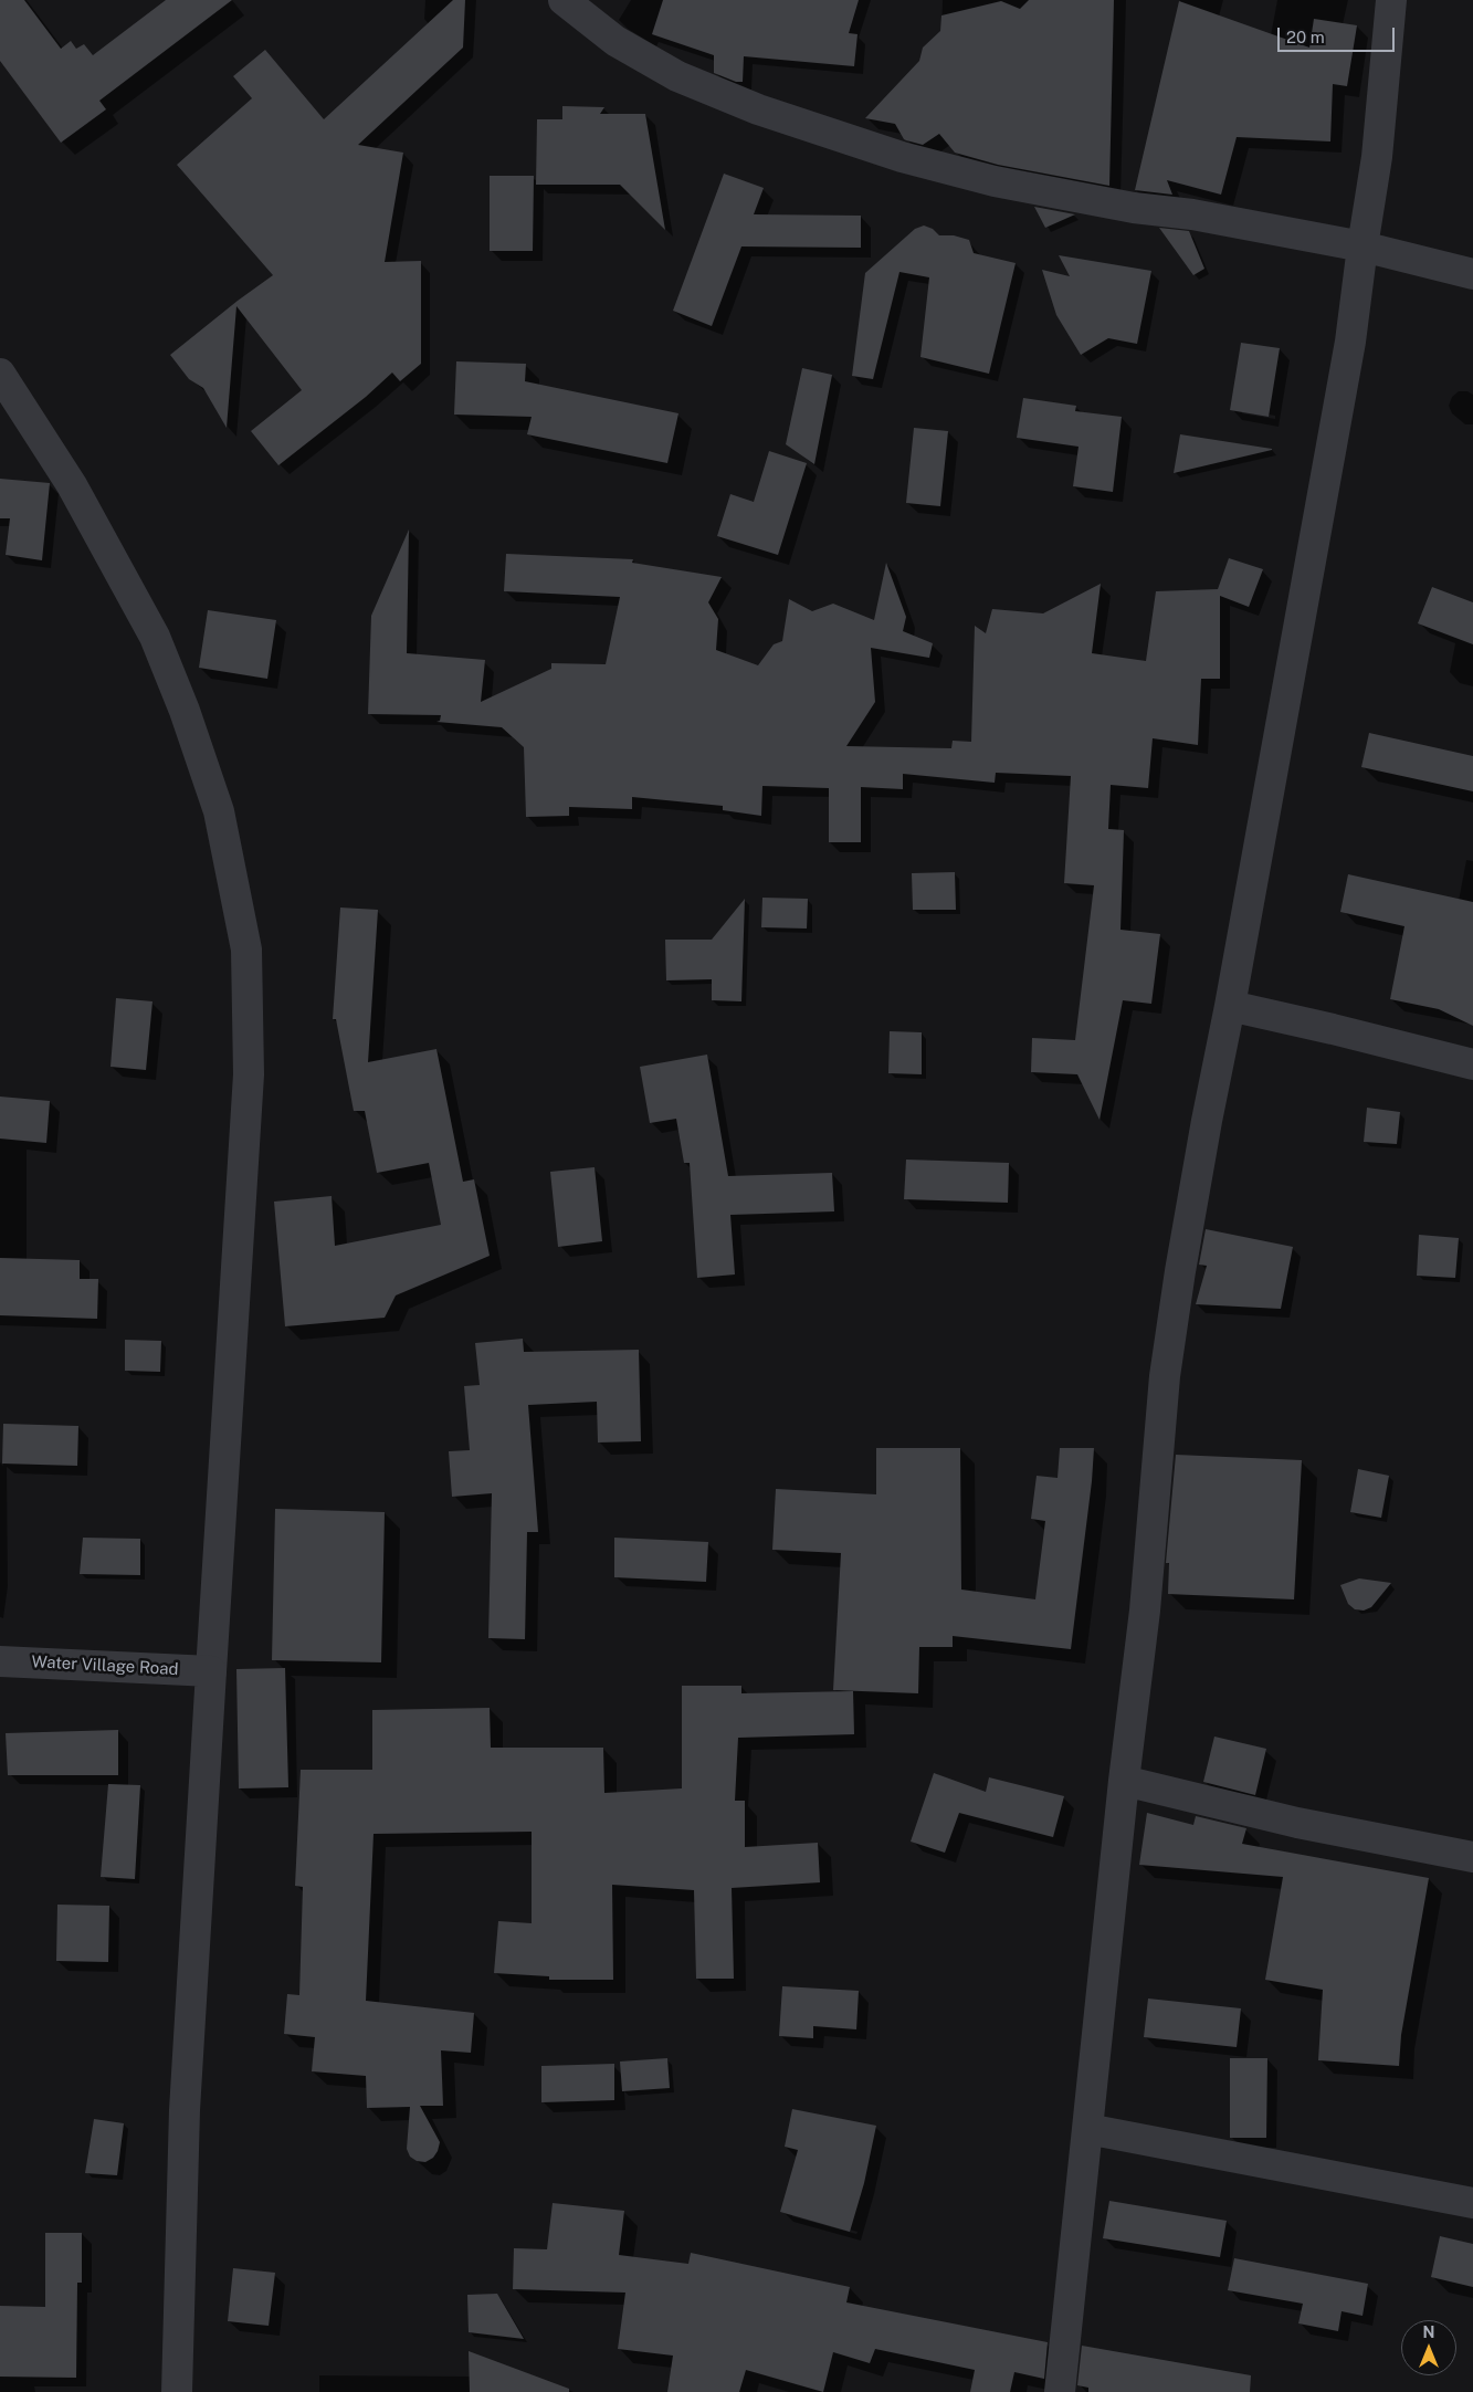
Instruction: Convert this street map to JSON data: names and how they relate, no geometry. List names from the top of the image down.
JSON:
{
  "streets": {
    "street": ["Water Village Road"]
  },
  "scale_bar": "20 m",
  "north": "top"
}
